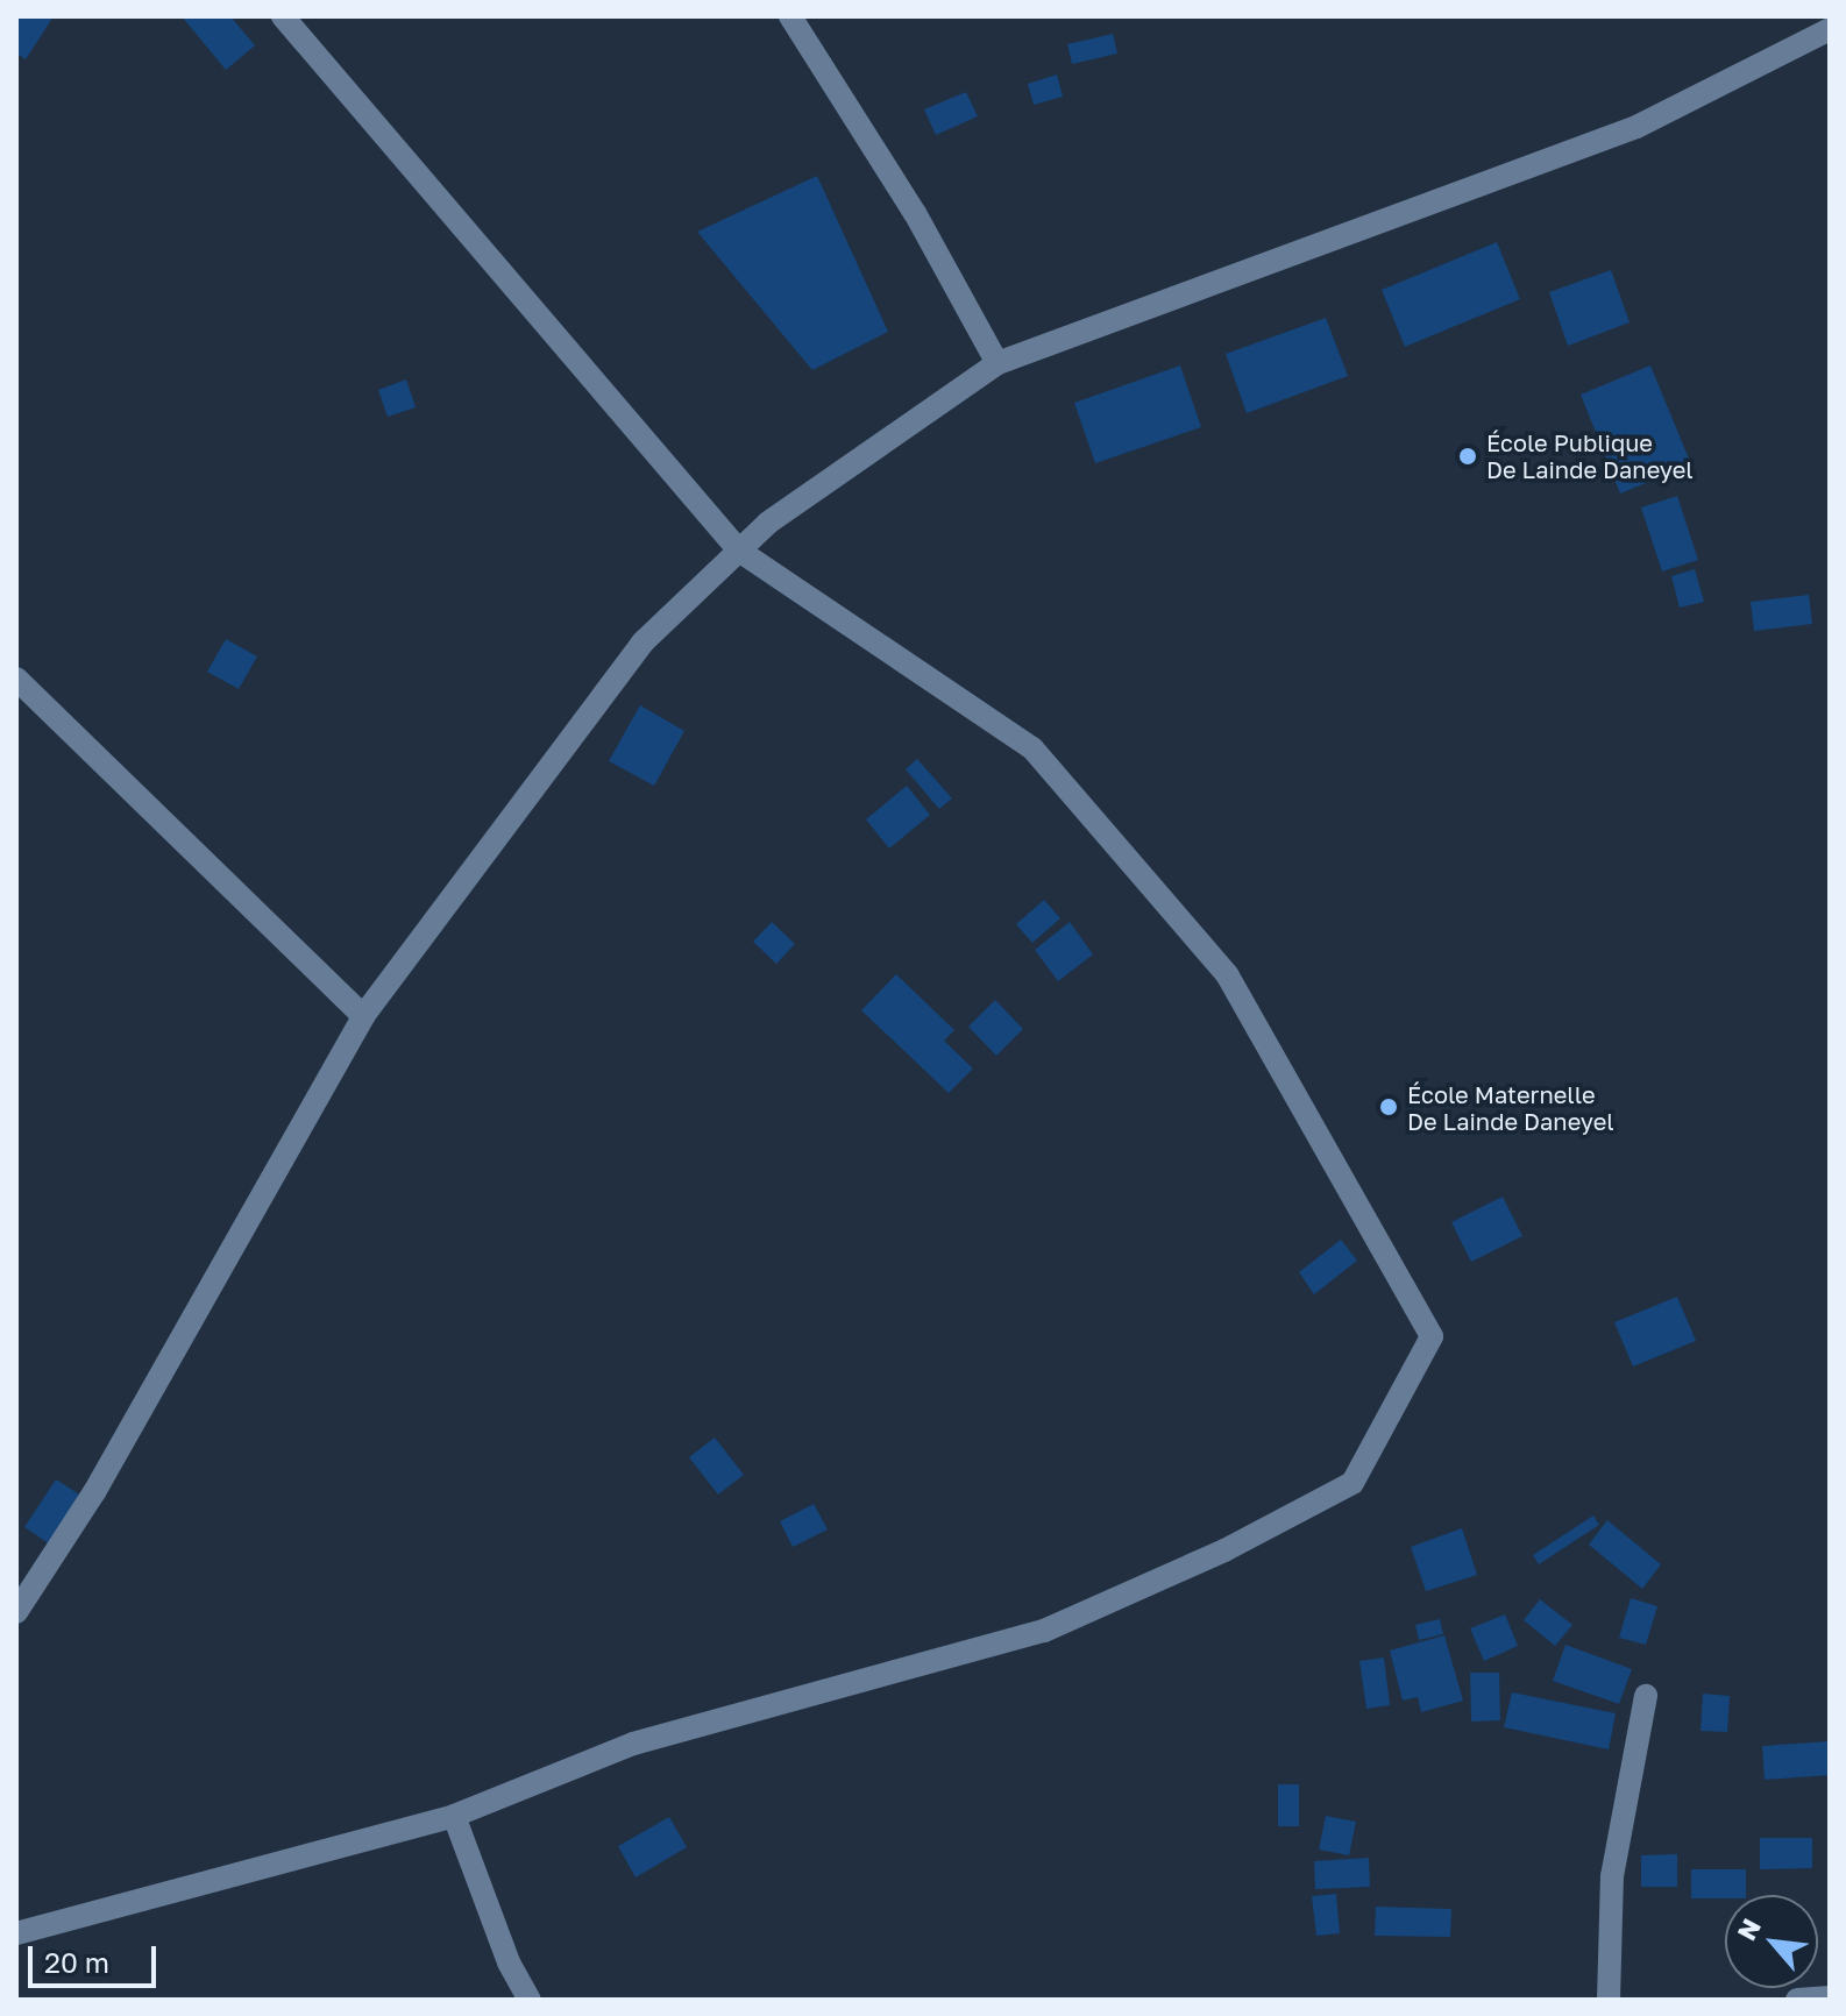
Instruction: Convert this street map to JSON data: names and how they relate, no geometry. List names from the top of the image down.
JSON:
{
  "places": ["École Publique De Lainde Daneyel", "École Maternelle De Lainde Daneyel"],
  "scale_bar": "20 m",
  "north": "top left"
}
